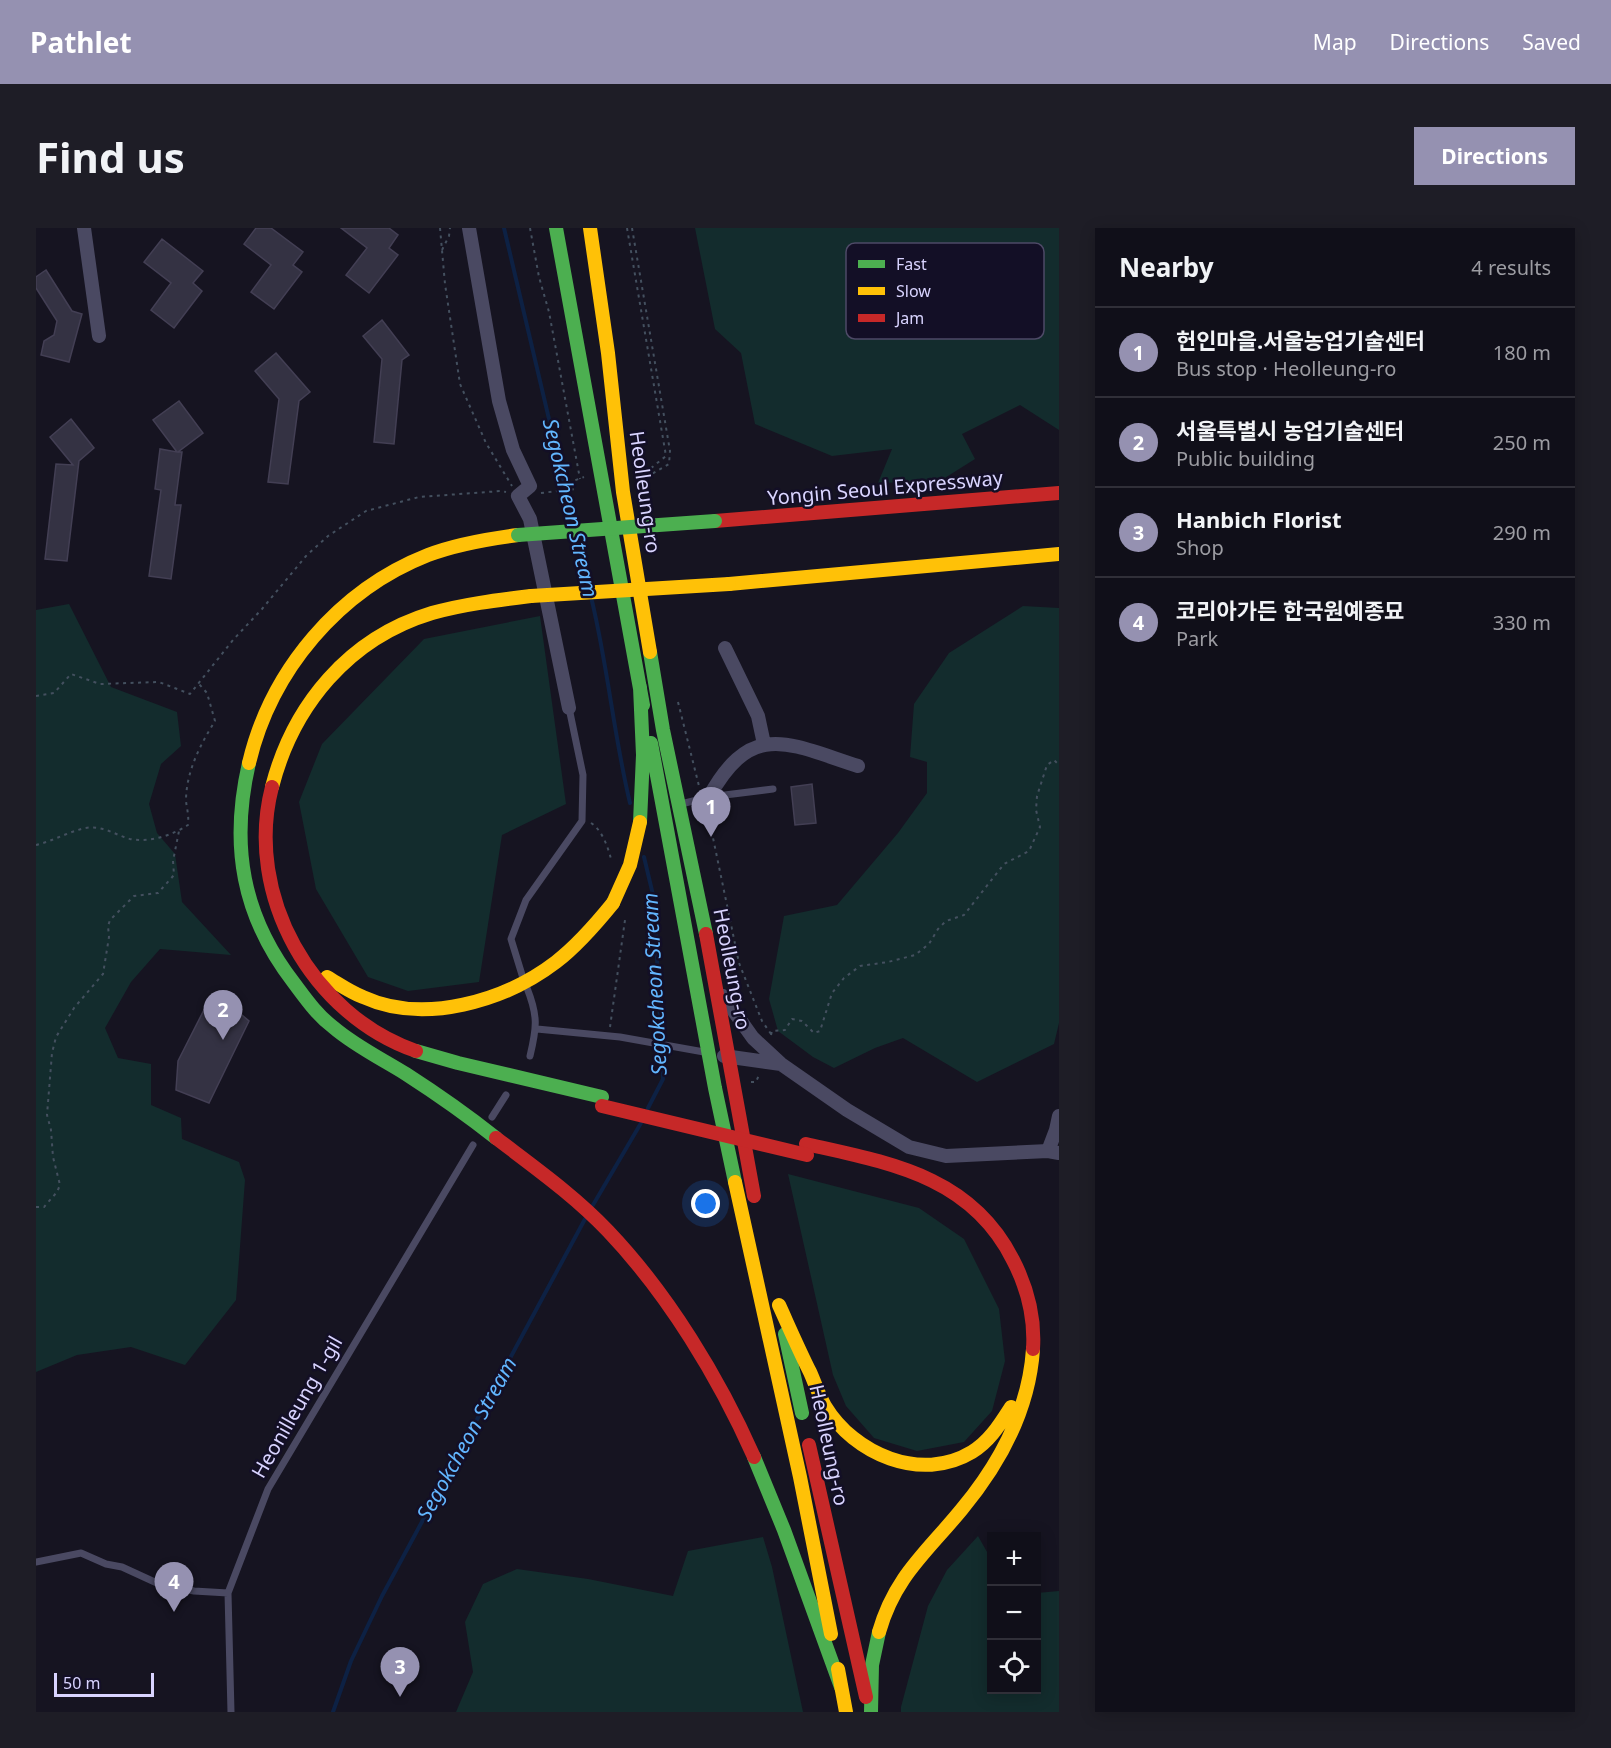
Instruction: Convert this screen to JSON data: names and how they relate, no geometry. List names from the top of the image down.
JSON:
{
  "streets": {
    "main road": ["Yongin Seoul Expressway", "Heolleung-ro"],
    "lane": ["Heonilleung 1-gil"]
  },
  "water": ["Segokcheon Stream"],
  "legend": ["Fast", "Slow", "Jam"],
  "scale_bar": "50 m",
  "page": {
    "header": "Pathlet",
    "nav": ["Map", "Directions", "Saved"],
    "buttons": "Directions",
    "title": "Find us",
    "heading": ["Nearby", "4 results"],
    "list": [
      {
        "mark": "1",
        "name": "헌인마을.서울농업기술센터",
        "note": "Bus stop · Heolleung-ro",
        "value": "180 m"
      },
      {
        "mark": "2",
        "name": "서울특별시 농업기술센터",
        "note": "Public building",
        "value": "250 m"
      },
      {
        "mark": "3",
        "name": "Hanbich Florist",
        "note": "Shop",
        "value": "290 m"
      },
      {
        "mark": "4",
        "name": "코리아가든 한국원예종묘",
        "note": "Park",
        "value": "330 m"
      }
    ],
    "pins": [
      "1",
      "2",
      "4",
      "3"
    ],
    "map_buttons": ["+", "−"],
    "scale": "50 m"
  }
}
